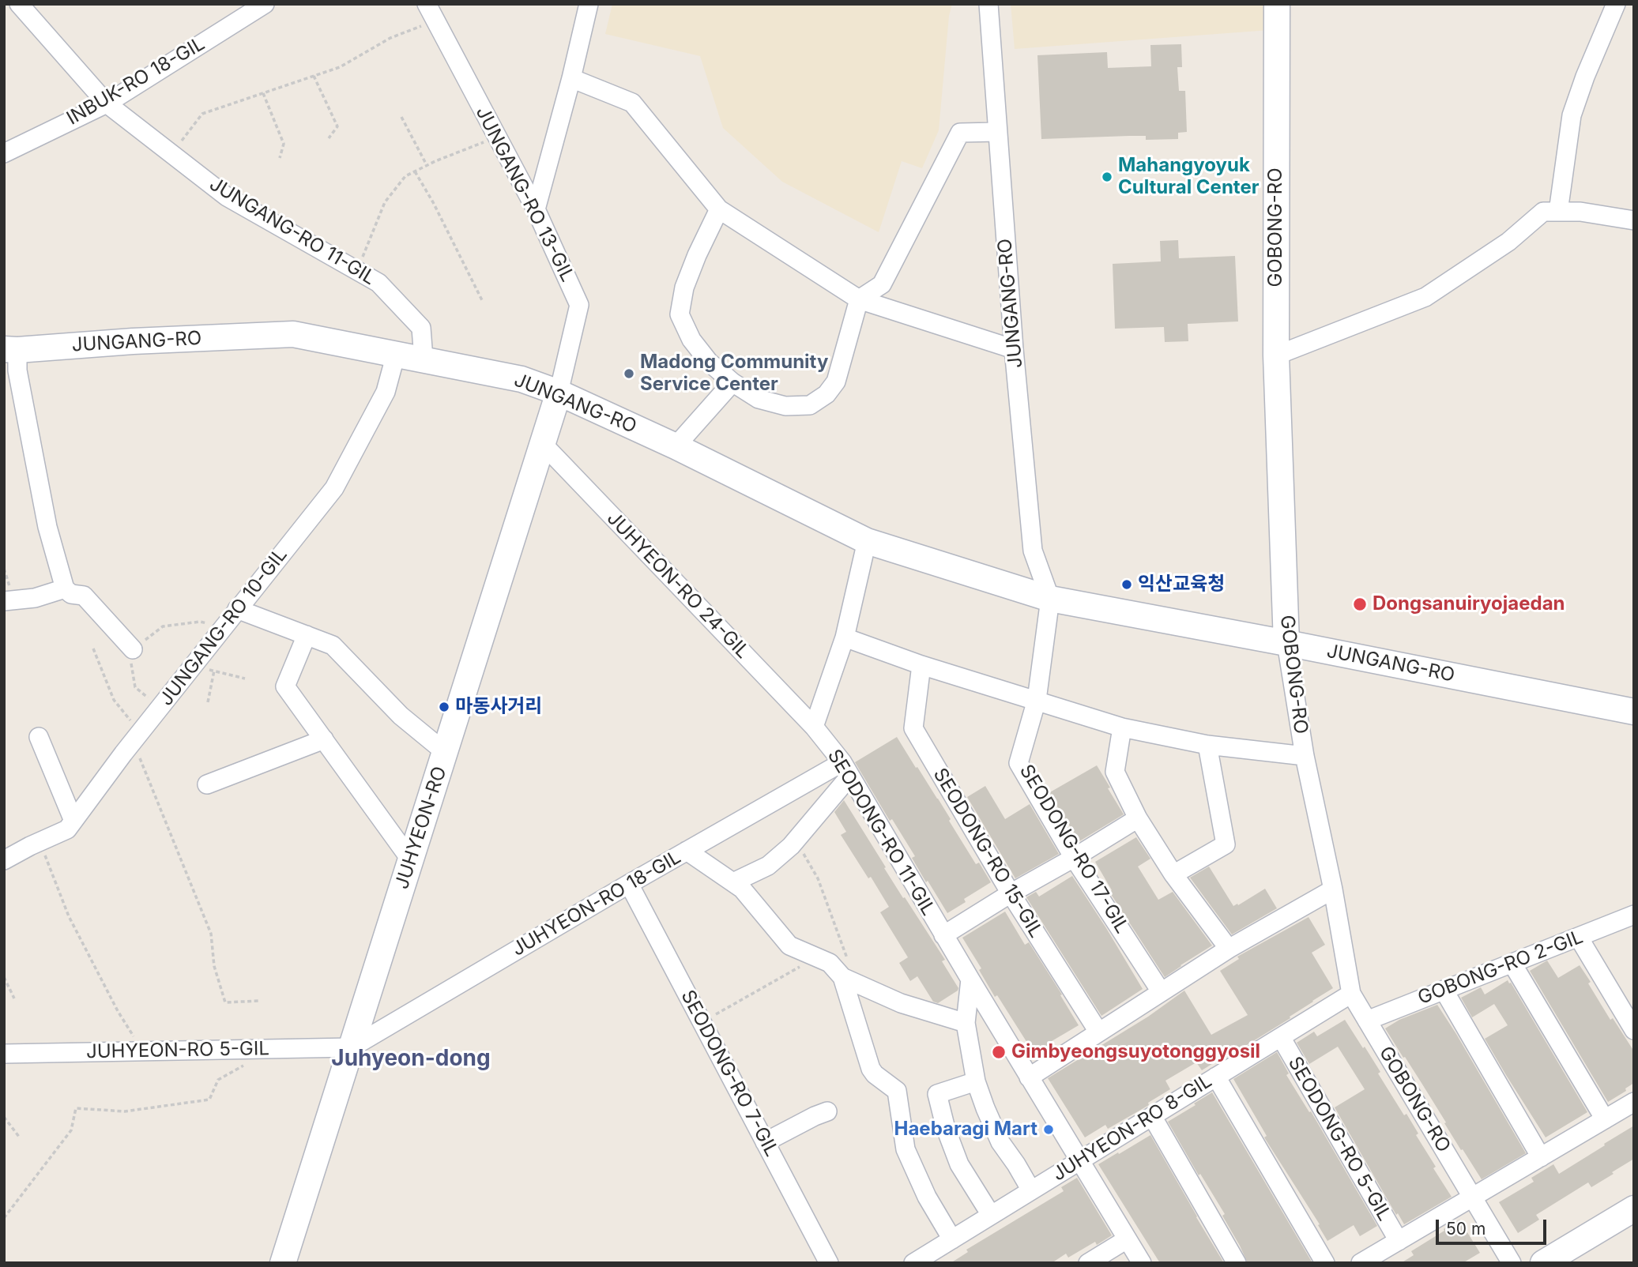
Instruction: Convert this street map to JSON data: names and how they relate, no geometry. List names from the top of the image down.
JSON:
{
  "streets": {
    "street": [
      "INBUK-RO 18-GIL",
      "JUNGANG-RO 13-GIL",
      "GOBONG-RO",
      "JUNGANG-RO 11-GIL",
      "JUNGANG-RO",
      "JUHYEON-RO 24-GIL",
      "JUNGANG-RO 10-GIL",
      "JUHYEON-RO",
      "SEODONG-RO 11-GIL",
      "SEODONG-RO 17-GIL",
      "SEODONG-RO 15-GIL",
      "JUHYEON-RO 18-GIL",
      "GOBONG-RO 2-GIL",
      "JUHYEON-RO 5-GIL",
      "SEODONG-RO 7-GIL",
      "JUHYEON-RO 8-GIL",
      "SEODONG-RO 5-GIL"
    ]
  },
  "crossings": [
    ["INBUK-RO 18-GIL", "JUNGANG-RO 11-GIL"],
    ["JUNGANG-RO 13-GIL", "JUNGANG-RO"],
    ["JUNGANG-RO 13-GIL", "JUHYEON-RO"],
    ["GOBONG-RO", "JUNGANG-RO"],
    ["GOBONG-RO", "GOBONG-RO 2-GIL"],
    ["GOBONG-RO", "JUHYEON-RO 8-GIL"],
    ["GOBONG-RO", "SEODONG-RO 5-GIL"],
    ["JUNGANG-RO 11-GIL", "JUNGANG-RO"],
    ["JUNGANG-RO", "JUNGANG-RO 10-GIL"],
    ["JUNGANG-RO", "JUHYEON-RO"],
    ["JUNGANG-RO", "SEODONG-RO 17-GIL"],
    ["JUHYEON-RO 24-GIL", "JUHYEON-RO"],
    ["JUHYEON-RO 24-GIL", "SEODONG-RO 11-GIL"],
    ["JUHYEON-RO", "JUHYEON-RO 18-GIL"],
    ["JUHYEON-RO", "JUHYEON-RO 5-GIL"],
    ["SEODONG-RO 11-GIL", "SEODONG-RO 17-GIL"],
    ["SEODONG-RO 11-GIL", "SEODONG-RO 15-GIL"],
    ["SEODONG-RO 11-GIL", "JUHYEON-RO 18-GIL"],
    ["SEODONG-RO 11-GIL", "JUHYEON-RO 8-GIL"],
    ["JUHYEON-RO 18-GIL", "JUHYEON-RO 5-GIL"],
    ["JUHYEON-RO 18-GIL", "SEODONG-RO 7-GIL"],
    ["JUHYEON-RO 8-GIL", "SEODONG-RO 5-GIL"]
  ],
  "districts": ["Juhyeon-dong"],
  "places": [
    "Mahangyoyuk Cultural Center",
    "Madong Community Service Center",
    "익산교육청",
    "Dongsanuiryojaedan",
    "마동사거리",
    "Gimbyeongsuyotonggyosil",
    "Haebaragi Mart"
  ],
  "scale_bar": "50 m"
}
